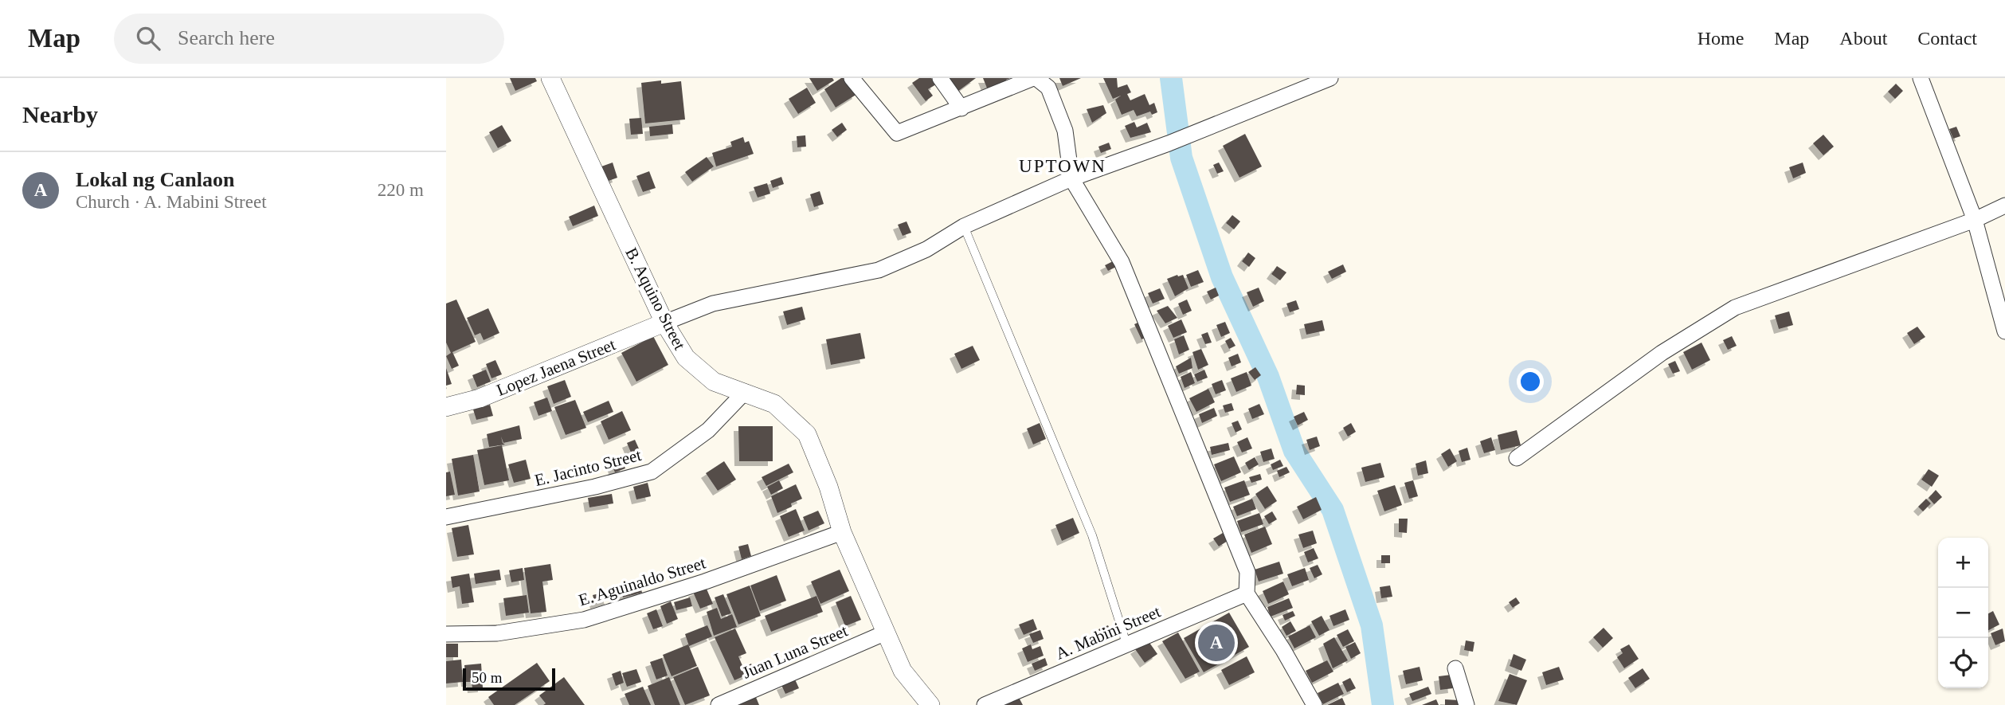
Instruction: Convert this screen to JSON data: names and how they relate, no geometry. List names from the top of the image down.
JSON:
{
  "streets": {
    "street": [
      "B. Aquino Street",
      "Lopez Jaena Street",
      "E. Jacinto Street",
      "E. Aguinaldo Street",
      "A. Mabini Street",
      "Juan Luna Street"
    ]
  },
  "crossings": [
    ["B. Aquino Street", "Lopez Jaena Street"],
    ["B. Aquino Street", "E. Jacinto Street"],
    ["B. Aquino Street", "E. Aguinaldo Street"],
    ["B. Aquino Street", "Juan Luna Street"]
  ],
  "districts": ["UPTOWN"],
  "scale_bar": "50 m",
  "page": {
    "header": "Map",
    "search": "Search here",
    "nav": [
      "Home",
      "Map",
      "About",
      "Contact"
    ],
    "heading": "Nearby",
    "list": [
      {
        "mark": "A",
        "name": "Lokal ng Canlaon",
        "note": "Church · A. Mabini Street",
        "value": "220 m"
      }
    ],
    "map_buttons": ["+", "−"],
    "pins": "A",
    "scale": "50 m"
  }
}
